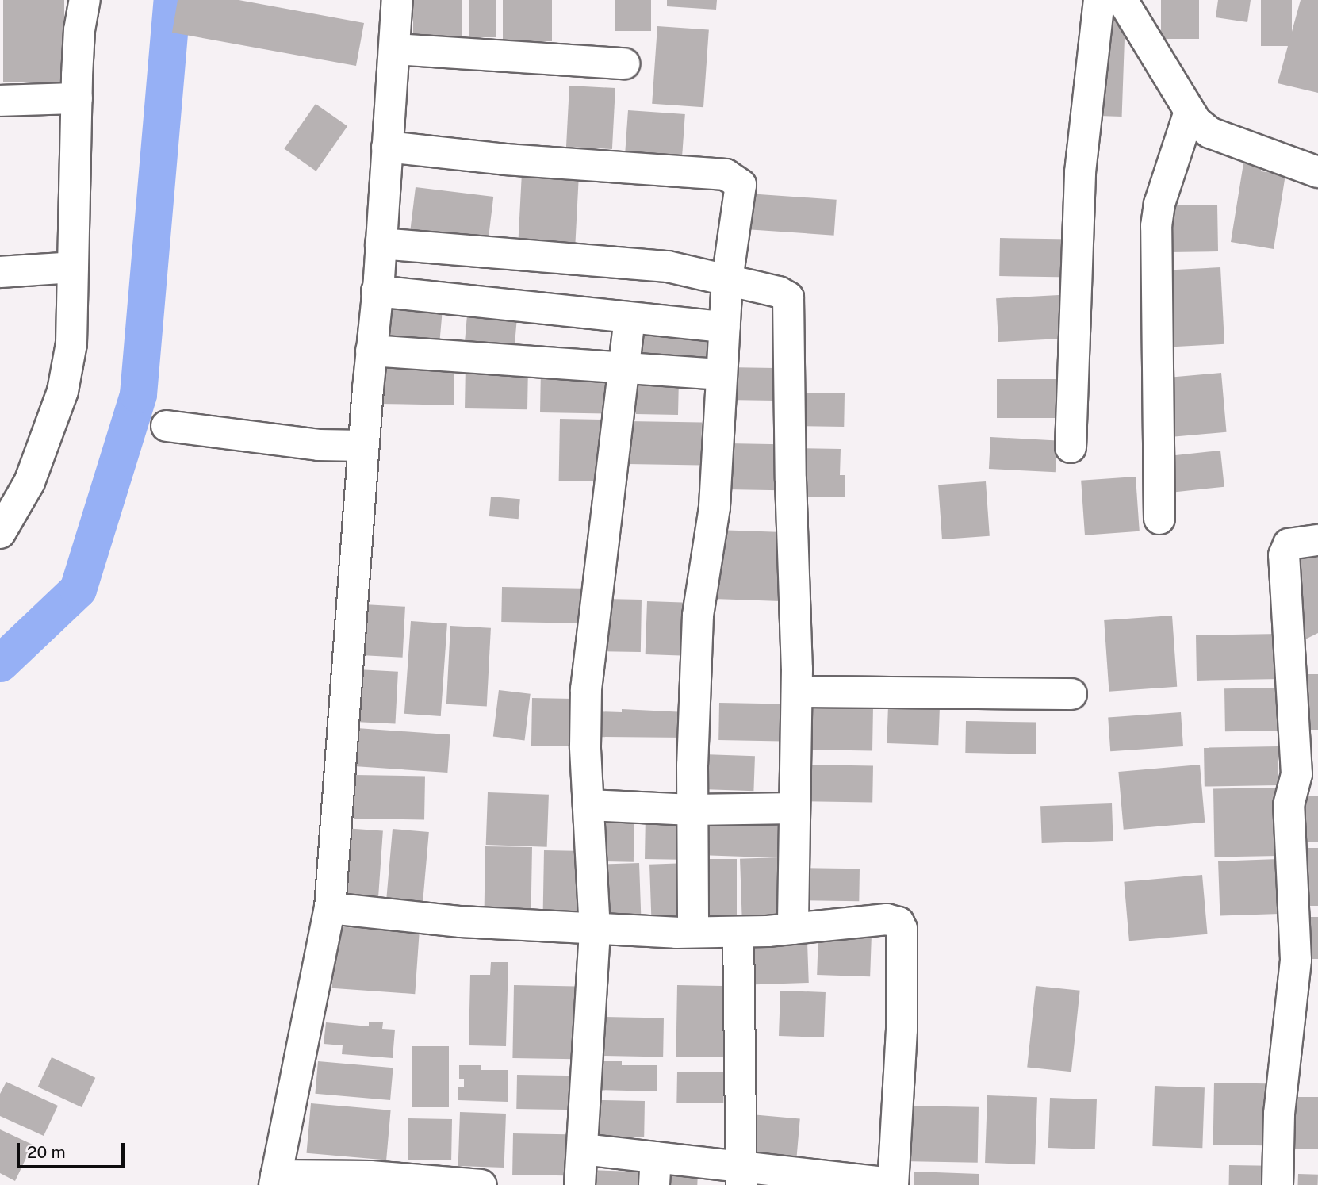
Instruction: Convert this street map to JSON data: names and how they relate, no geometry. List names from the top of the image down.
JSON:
{
  "scale_bar": "20 m"
}
